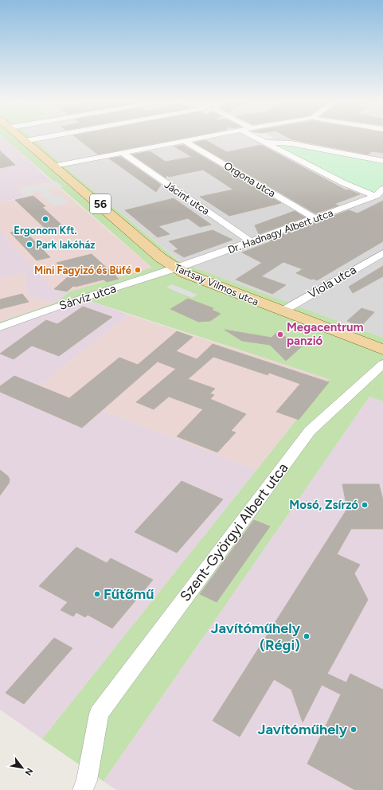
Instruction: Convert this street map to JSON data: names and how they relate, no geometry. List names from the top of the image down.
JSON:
{
  "streets": {
    "main road": ["56", "Tartsay Vilmos utca"],
    "street": [
      "Orgona utca",
      "Jácint utca",
      "Dr. Hadnagy Albert utca",
      "Viola utca",
      "Sárvíz utca",
      "Szent-Györgyi Albert utca"
    ]
  },
  "crossings": [
    ["Orgona utca", "Dr. Hadnagy Albert utca"],
    ["Jácint utca", "Dr. Hadnagy Albert utca"],
    ["Dr. Hadnagy Albert utca", "Tartsay Vilmos utca"],
    ["Dr. Hadnagy Albert utca", "Sárvíz utca"],
    ["Viola utca", "Tartsay Vilmos utca"],
    ["Tartsay Vilmos utca", "Sárvíz utca"]
  ],
  "places": [
    "Ergonom Kft.",
    "Park lakóház",
    "Mini Fagyizó és Büfé",
    "Megacentrum panzió",
    "Mosó, Zsírzó",
    "Fűtőmű",
    "Javítóműhely (Régi)",
    "Javítóműhely"
  ],
  "north": "bottom right"
}
